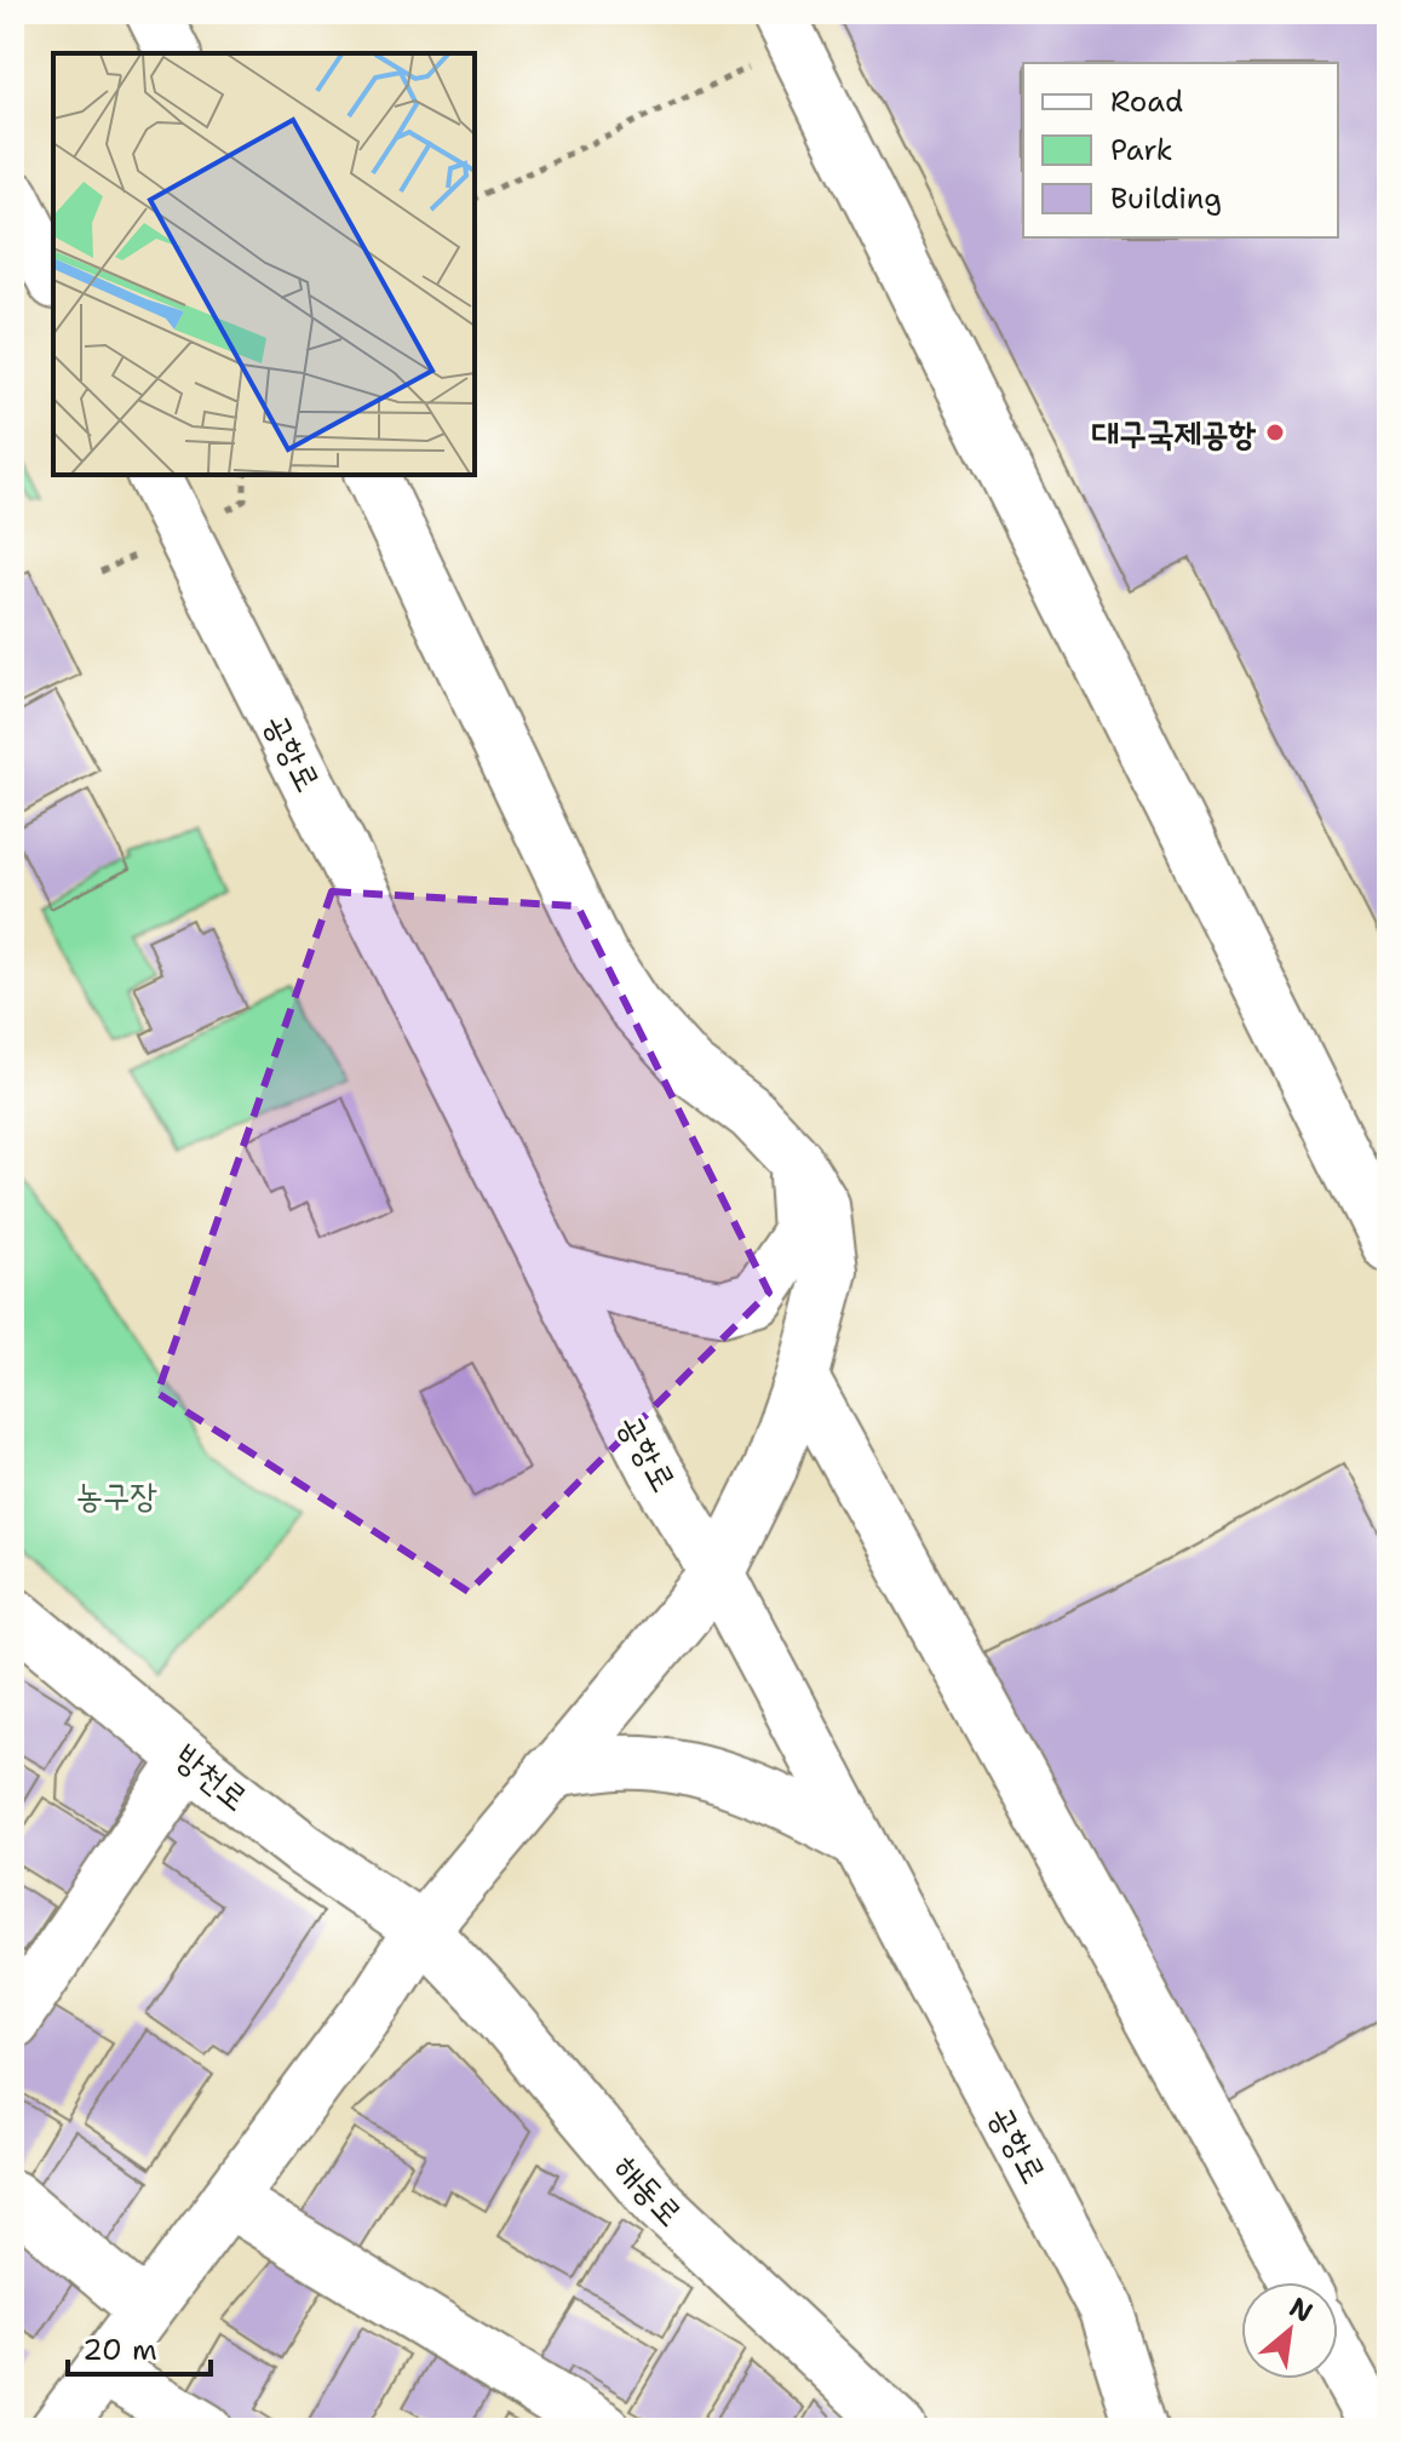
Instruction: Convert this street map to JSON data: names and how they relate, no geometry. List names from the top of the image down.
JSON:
{
  "streets": {
    "main road": ["공항로", "방천로", "해동로"]
  },
  "crossings": [
    ["방천로", "해동로"]
  ],
  "parks": ["농구장"],
  "places": ["대구국제공항"],
  "legend": ["Road", "Park", "Building"],
  "scale_bar": "20 m",
  "north": "top right"
}
